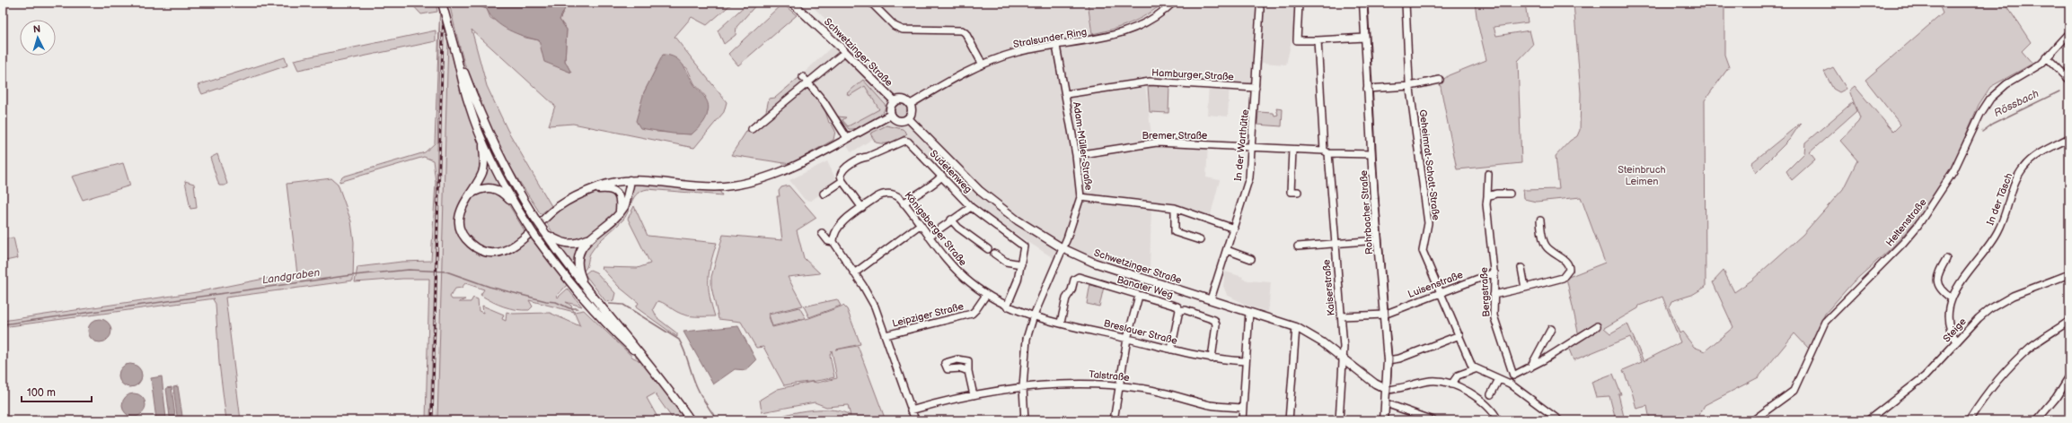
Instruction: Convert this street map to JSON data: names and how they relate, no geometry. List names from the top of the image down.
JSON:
{
  "streets": {
    "main road": ["Schwetzinger Straße", "Rohrbacher Straße"],
    "street": [
      "Stralsunder Ring",
      "Hamburger Straße",
      "Bremer Straße",
      "In der Warthütte",
      "Adam-Müller-Straße",
      "Geheimrat-Schott-Straße",
      "Sudetenweg",
      "In der Täsch",
      "Heltenstraße",
      "Königsberger Straße",
      "Luisenstraße",
      "Banater Weg",
      "Kaiserstraße",
      "Bergstraße",
      "Leipziger Straße",
      "Steige",
      "Breslauer Straße",
      "Talstraße"
    ]
  },
  "crossings": [
    ["Stralsunder Ring", "Schwetzinger Straße"],
    ["Stralsunder Ring", "Adam-Müller-Straße"],
    ["Schwetzinger Straße", "In der Warthütte"],
    ["Schwetzinger Straße", "Adam-Müller-Straße"],
    ["Schwetzinger Straße", "Rohrbacher Straße"],
    ["Schwetzinger Straße", "Kaiserstraße"],
    ["Hamburger Straße", "In der Warthütte"],
    ["Hamburger Straße", "Adam-Müller-Straße"],
    ["Bremer Straße", "In der Warthütte"],
    ["Bremer Straße", "Adam-Müller-Straße"],
    ["Bremer Straße", "Rohrbacher Straße"],
    ["Bremer Straße", "Kaiserstraße"],
    ["Adam-Müller-Straße", "Königsberger Straße"],
    ["Adam-Müller-Straße", "Breslauer Straße"],
    ["Adam-Müller-Straße", "Talstraße"],
    ["Geheimrat-Schott-Straße", "Luisenstraße"],
    ["Sudetenweg", "Königsberger Straße"],
    ["In der Täsch", "Steige"],
    ["Rohrbacher Straße", "Luisenstraße"],
    ["Königsberger Straße", "Leipziger Straße"],
    ["Königsberger Straße", "Breslauer Straße"],
    ["Luisenstraße", "Kaiserstraße"],
    ["Luisenstraße", "Bergstraße"],
    ["Banater Weg", "Breslauer Straße"]
  ],
  "water": ["Rössbach", "Landgraben"],
  "parks": ["Steinbruch Leimen"],
  "scale_bar": "100 m",
  "north": "top"
}
